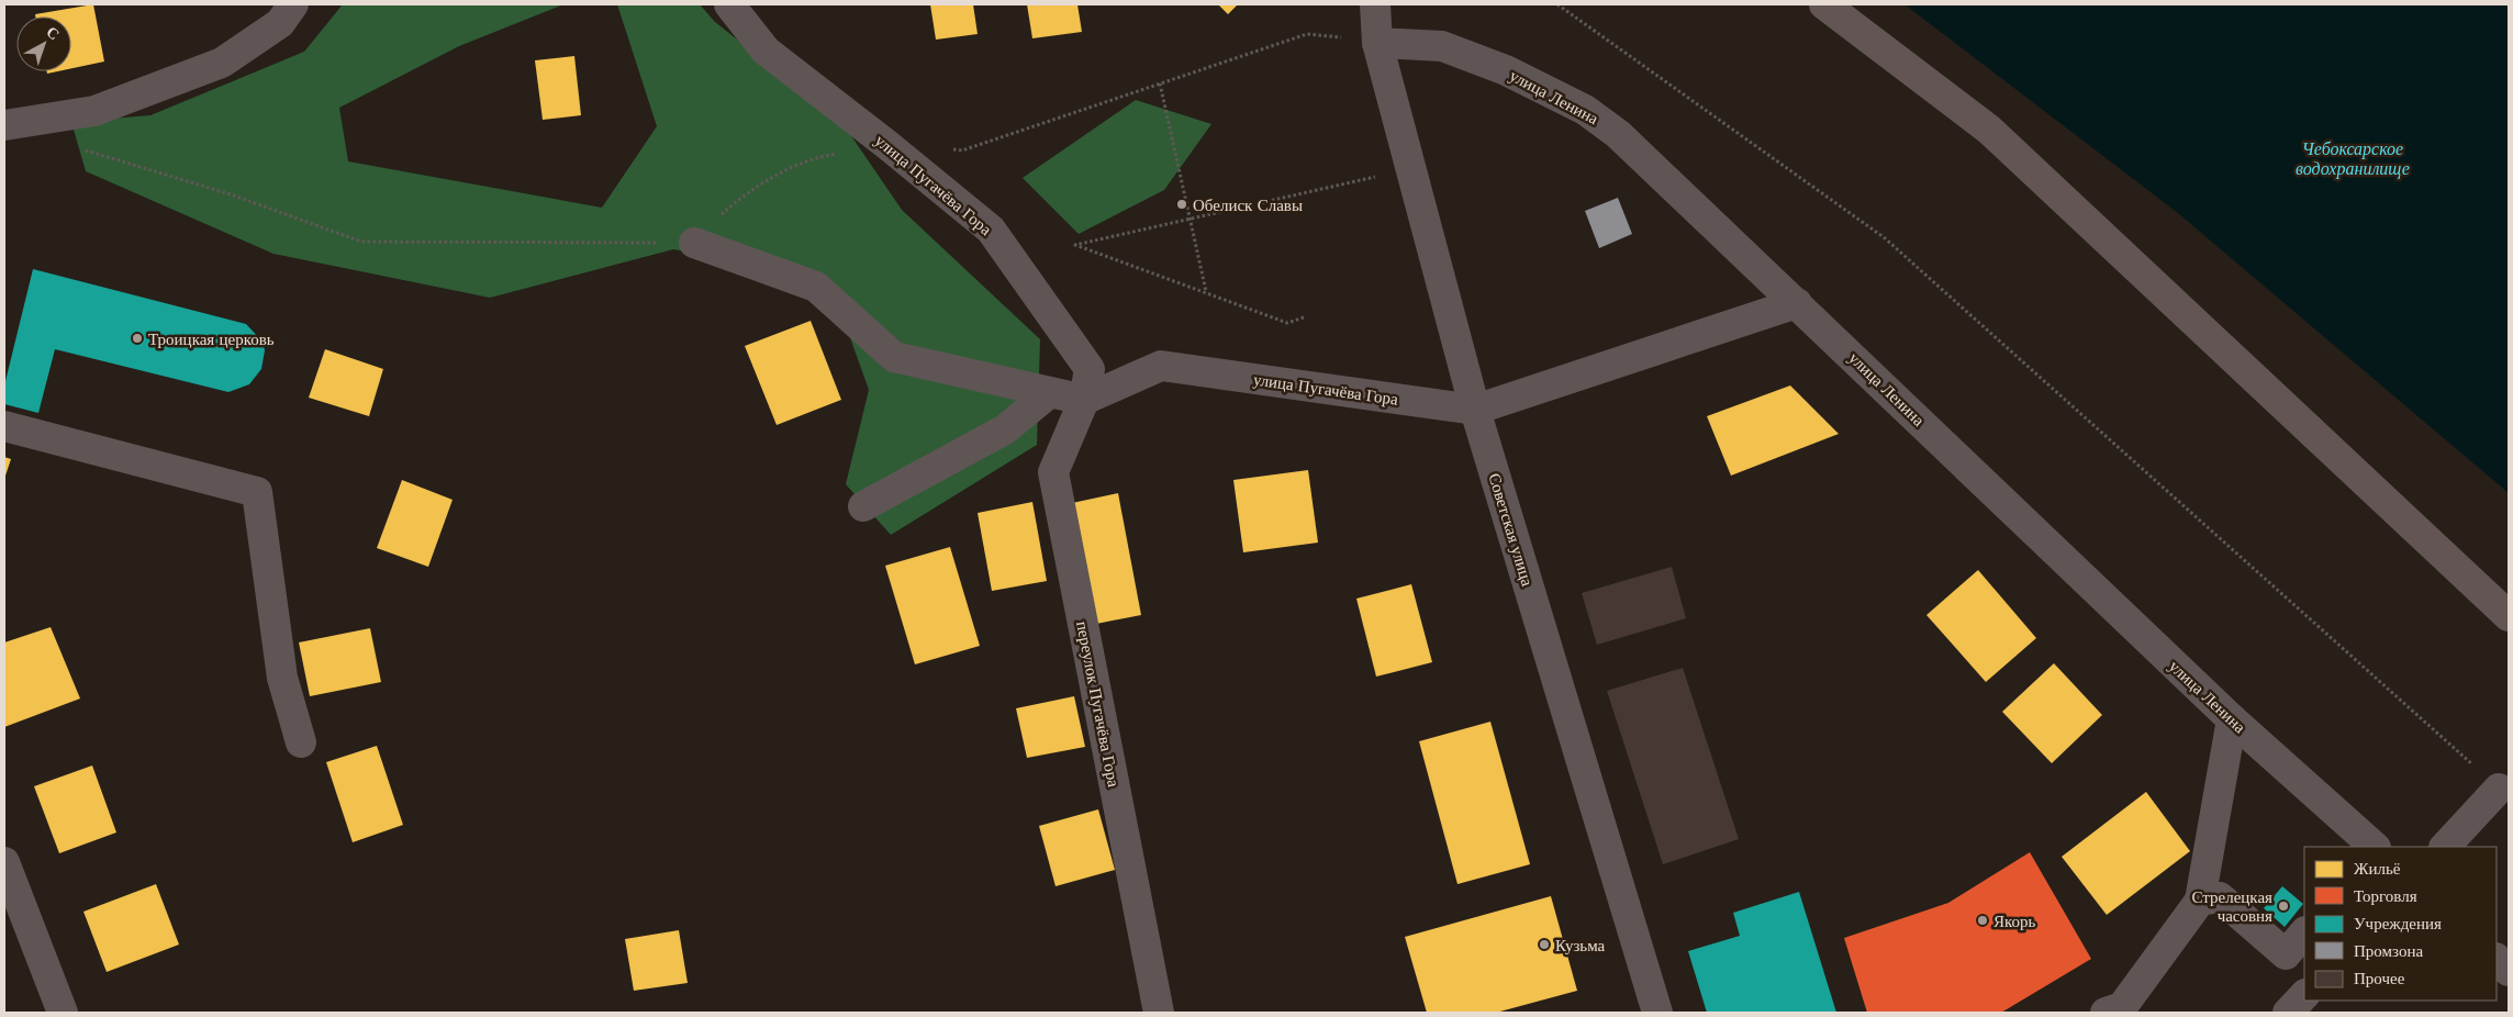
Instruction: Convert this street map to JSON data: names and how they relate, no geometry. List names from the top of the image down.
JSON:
{
  "streets": {
    "street": [
      "улица Ленина",
      "улица Пугачёва Гора",
      "Советская улица",
      "переулок Пугачёва Гора"
    ]
  },
  "crossings": [
    ["улица Ленина", "Советская улица"],
    ["улица Пугачёва Гора", "Советская улица"],
    ["улица Пугачёва Гора", "переулок Пугачёва Гора"]
  ],
  "water": ["Чебоксарское водохранилище"],
  "places": [
    "Обелиск Славы",
    "Троицкая церковь",
    "Стрелецкая часовня",
    "Якорь",
    "Кузьма"
  ],
  "legend": [
    "Жильё",
    "Торговля",
    "Учреждения",
    "Промзона",
    "Прочее"
  ],
  "north": "top right"
}
